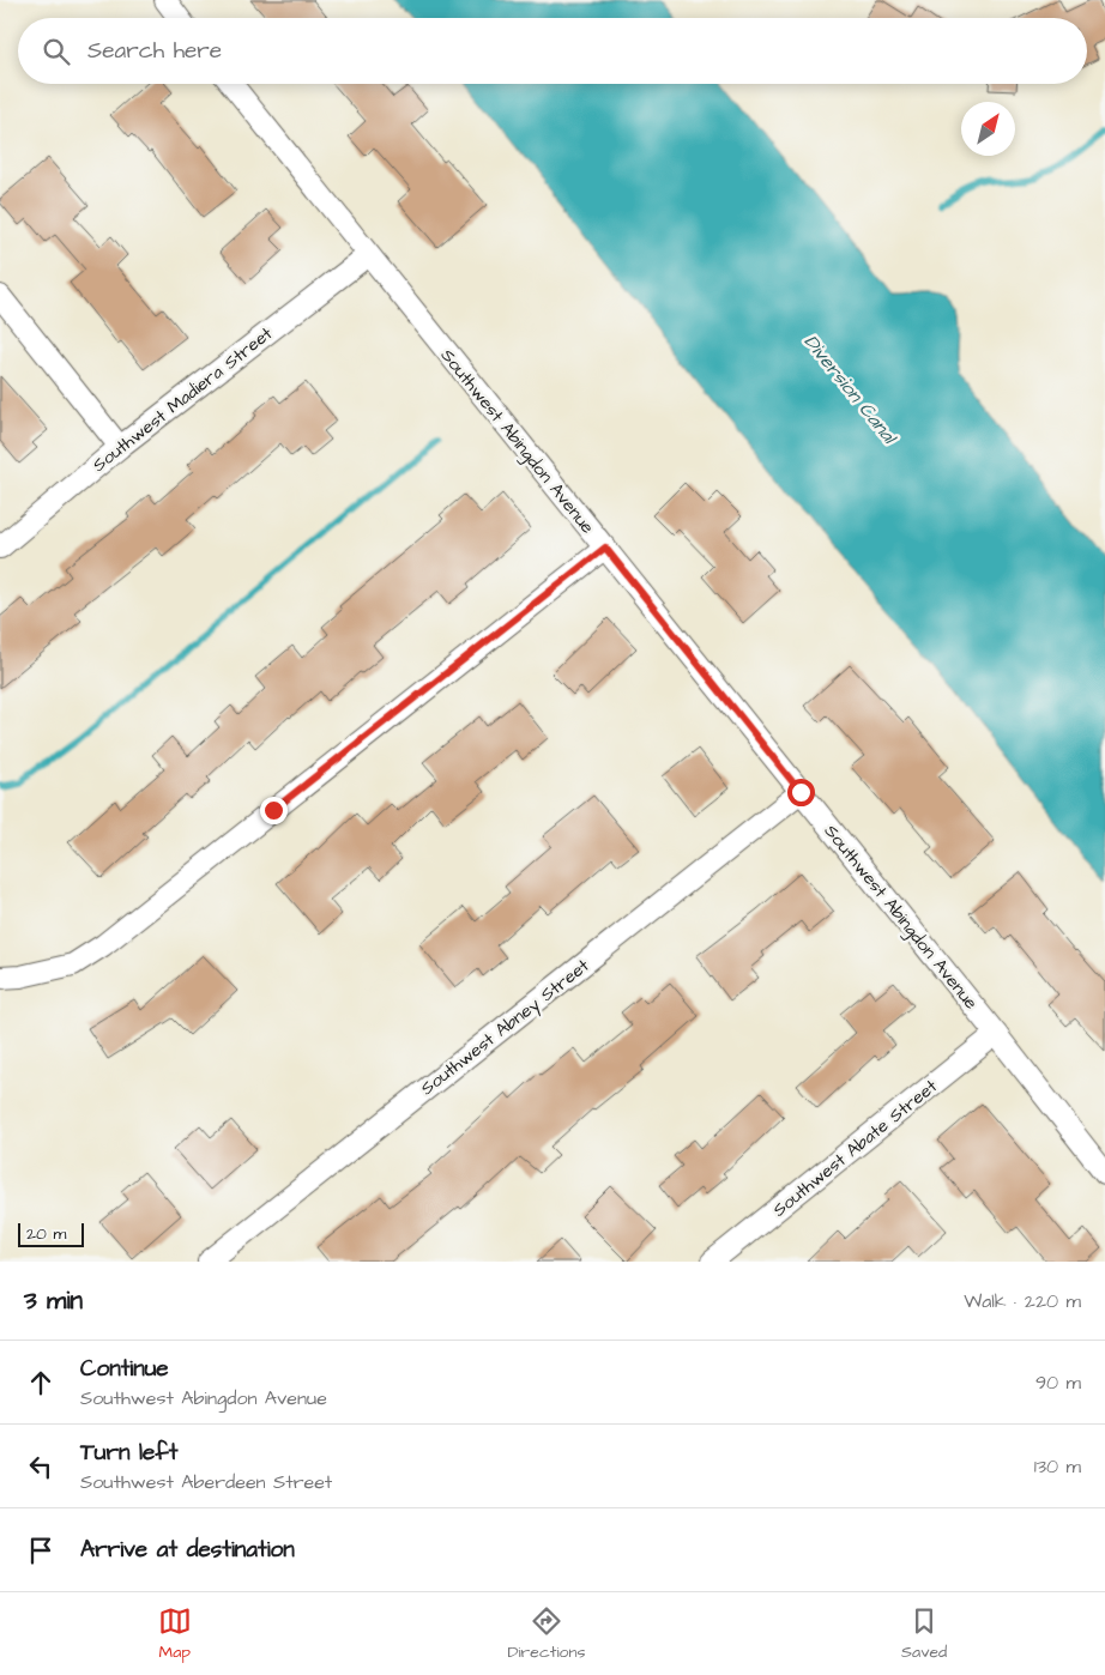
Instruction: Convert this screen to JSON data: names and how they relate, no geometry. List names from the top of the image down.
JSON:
{
  "streets": {
    "street": [
      "Southwest Madiera Street",
      "Southwest Abingdon Avenue",
      "Southwest Abney Street",
      "Southwest Abate Street"
    ]
  },
  "crossings": [
    ["Southwest Madiera Street", "Southwest Abingdon Avenue"],
    ["Southwest Abingdon Avenue", "Southwest Abney Street"],
    ["Southwest Abingdon Avenue", "Southwest Abate Street"]
  ],
  "water": ["Diversion Canal"],
  "scale_bar": "20 m",
  "north": "top right",
  "page": {
    "search": "Search here",
    "scale": "20 m",
    "heading": ["3 min", "Walk · 220 m"],
    "list": [
      ["Continue", "Southwest Abingdon Avenue", "90 m"],
      ["Turn left", "Southwest Aberdeen Street", "130 m"],
      "Arrive at destination"
    ],
    "nav": ["Map", "Directions", "Saved"]
  }
}
